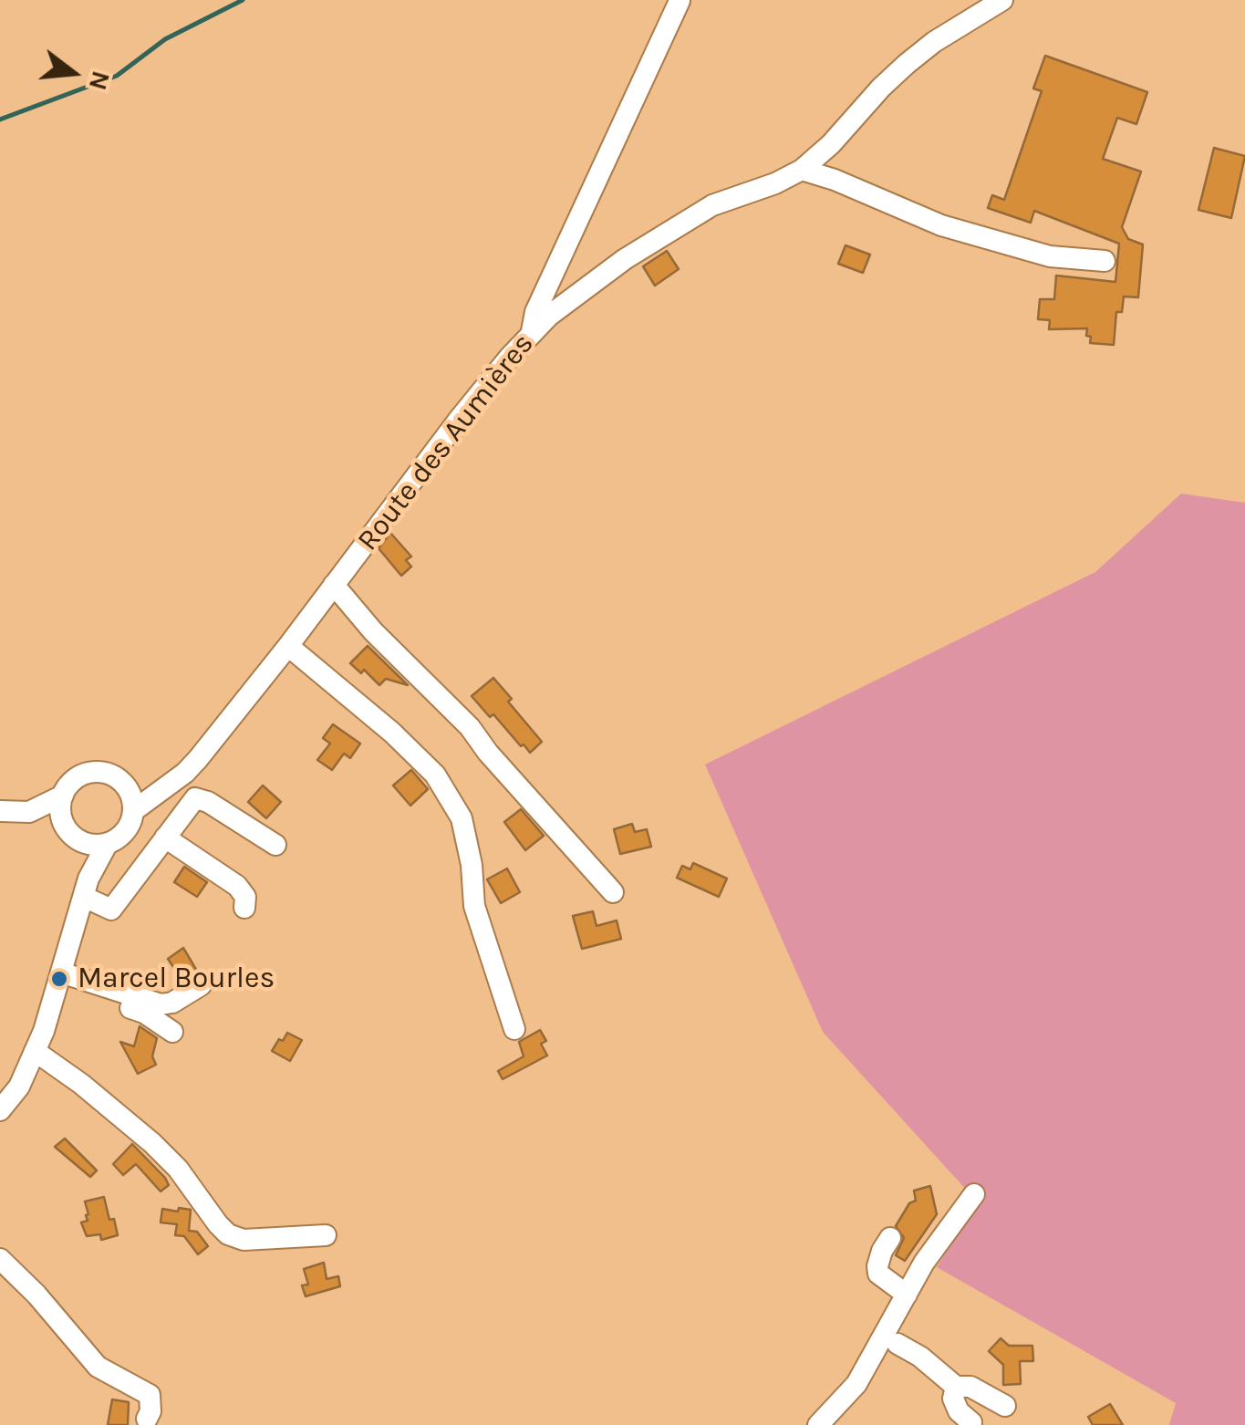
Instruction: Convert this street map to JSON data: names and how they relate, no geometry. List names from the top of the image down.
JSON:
{
  "streets": {
    "street": ["Route des Aumières"]
  },
  "places": ["Marcel Bourles"],
  "north": "right"
}
